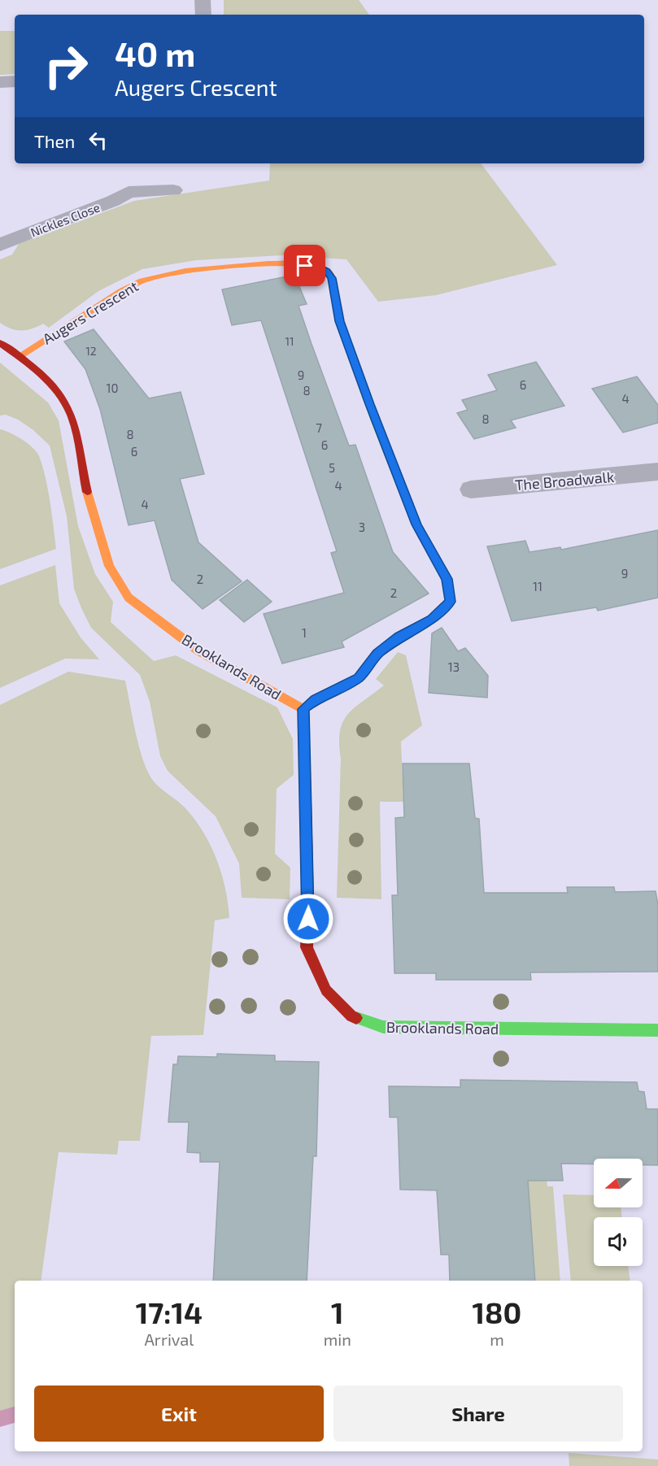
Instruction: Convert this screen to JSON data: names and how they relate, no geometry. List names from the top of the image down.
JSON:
{
  "streets": {
    "street": [
      "Nickles Close",
      "Augers Crescent",
      "The Broadwalk",
      "Brooklands Road"
    ]
  },
  "crossings": [
    ["Augers Crescent", "Brooklands Road"]
  ],
  "house_numbers": [
    "11",
    "12",
    "9",
    "6",
    "10",
    "8",
    "4",
    "8",
    "7",
    "8",
    "6",
    "6",
    "5",
    "4",
    "4",
    "3",
    "9",
    "2",
    "11",
    "2",
    "1",
    "13"
  ],
  "north": "left",
  "page": {
    "turn": ["40 m", "Augers Crescent"],
    "then": "Then",
    "eta": [
      "17:14",
      "Arrival",
      "1",
      "min",
      "180",
      "m"
    ],
    "buttons": ["Exit", "Share"]
  }
}
